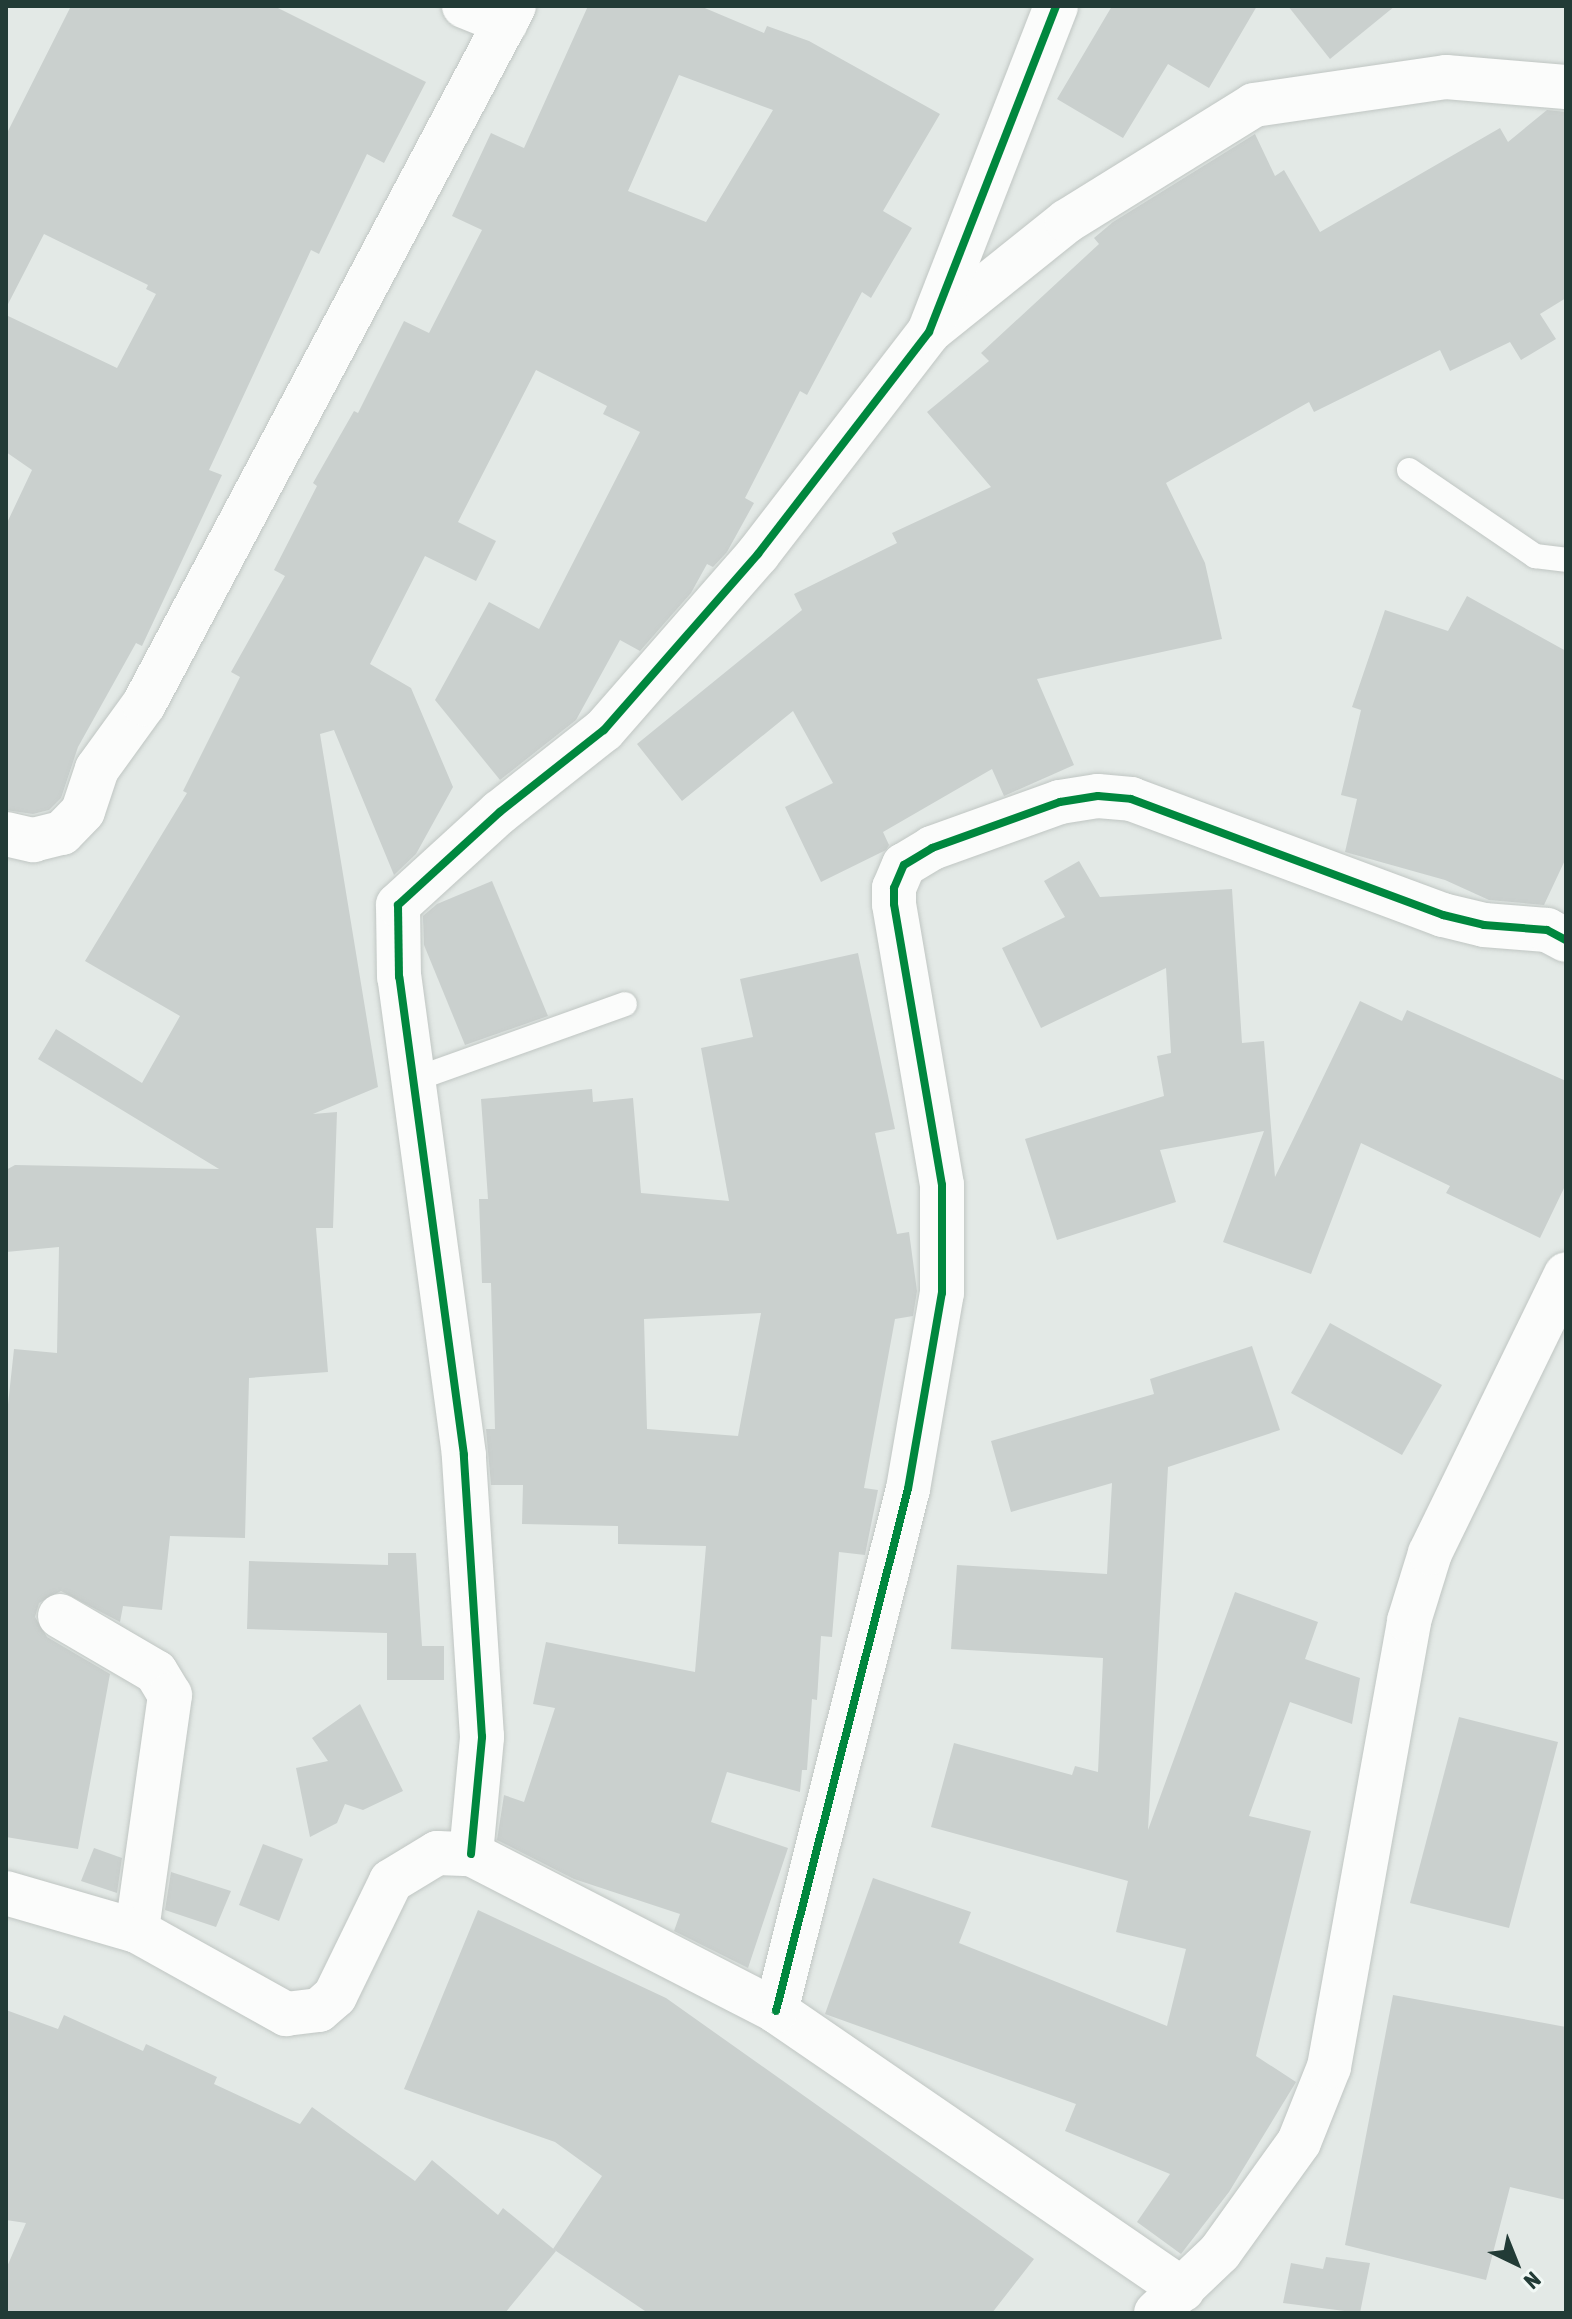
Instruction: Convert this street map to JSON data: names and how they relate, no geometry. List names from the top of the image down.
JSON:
{
  "north": "bottom right"
}
